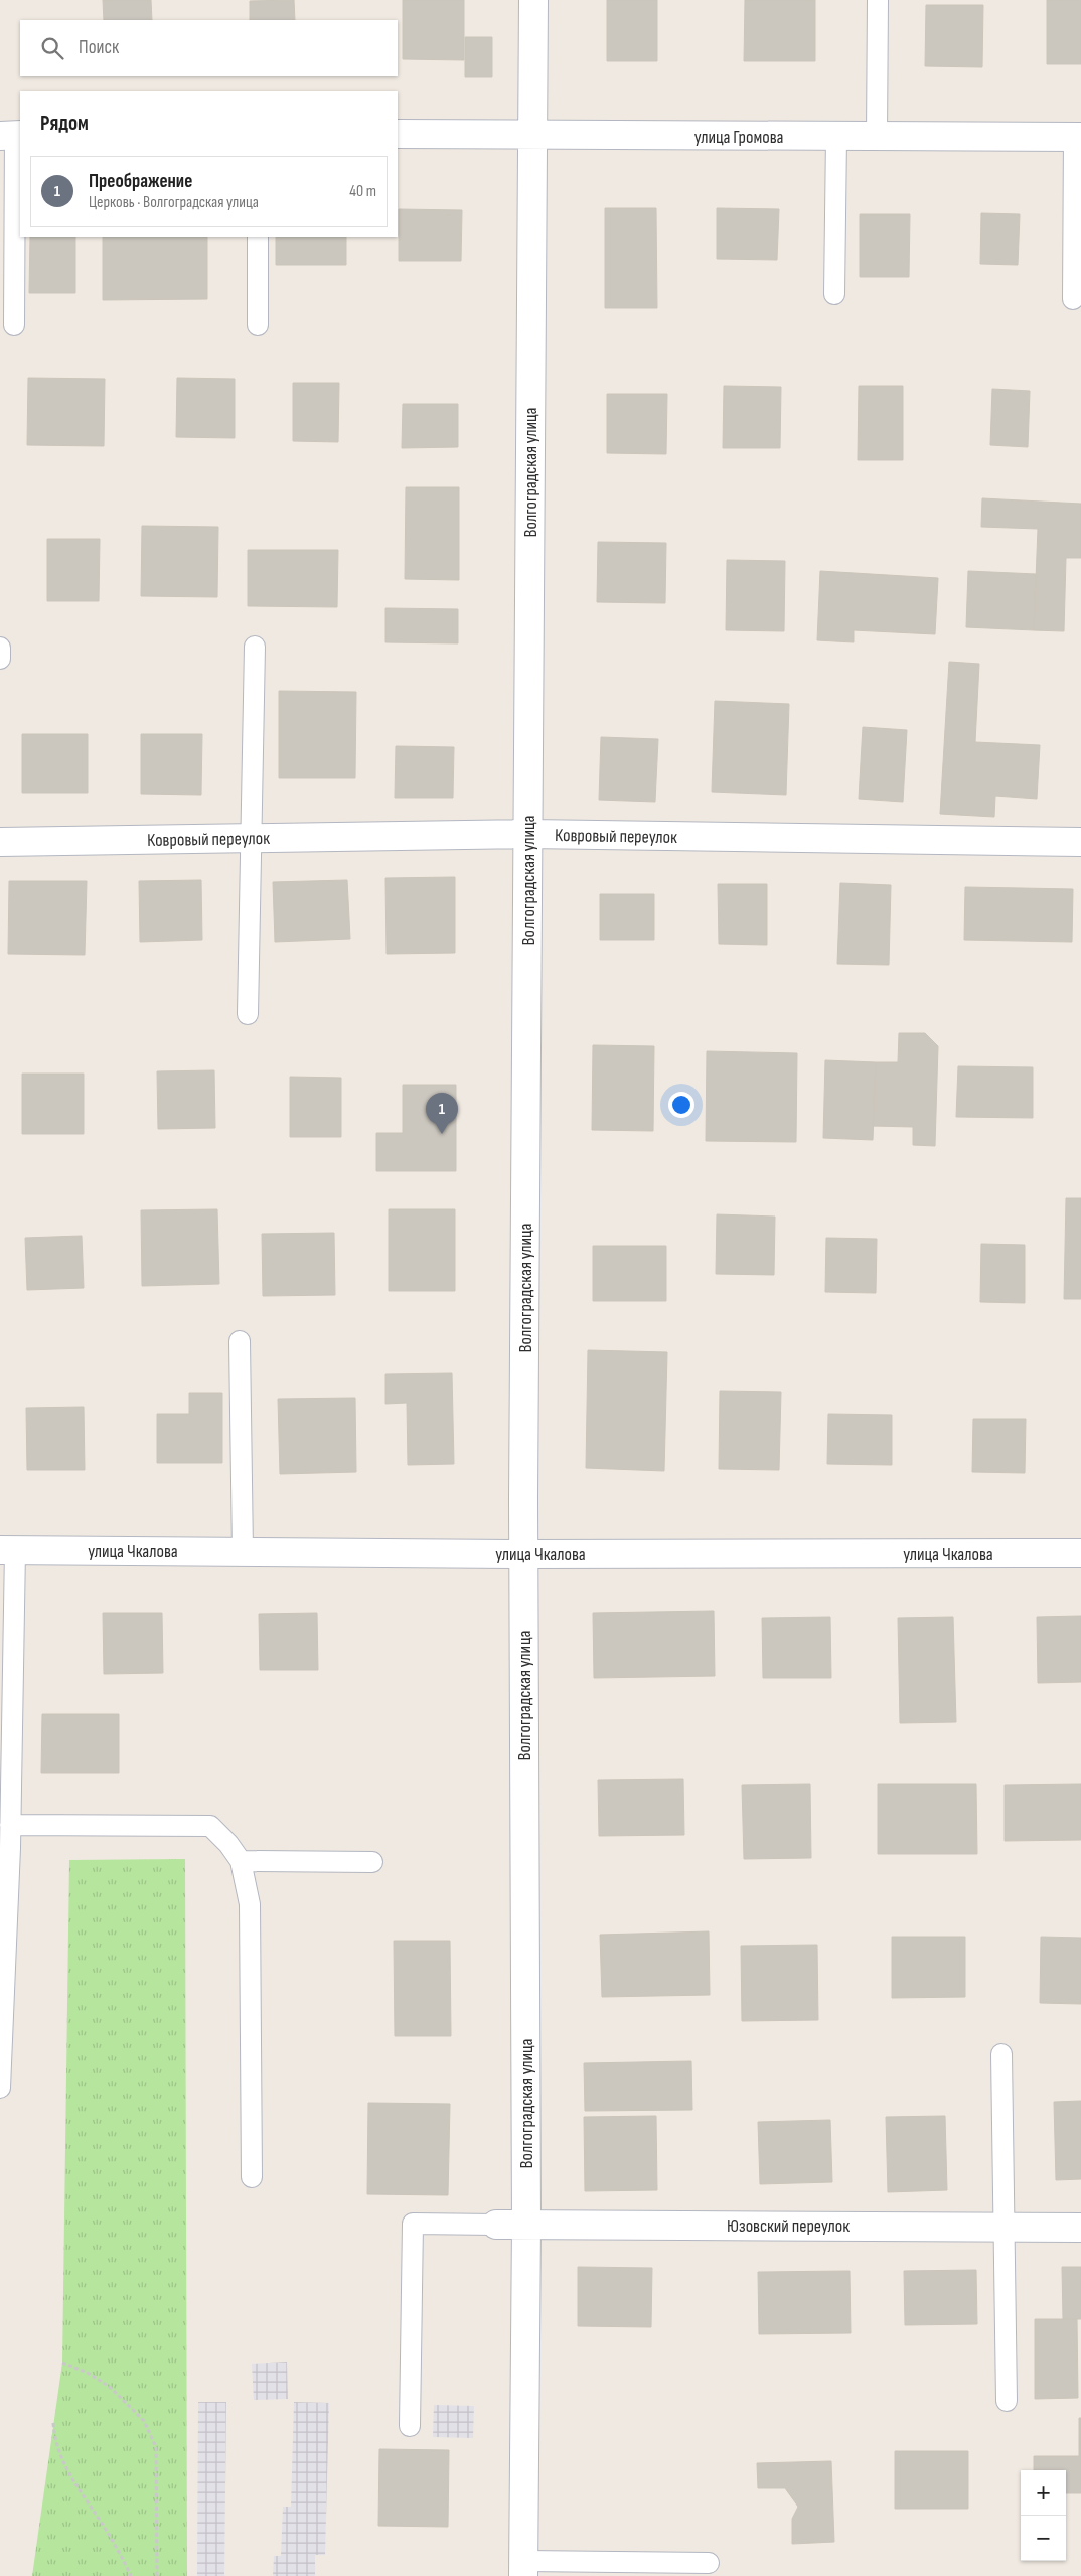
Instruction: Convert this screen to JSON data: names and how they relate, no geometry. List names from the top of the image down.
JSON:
{
  "streets": {
    "street": [
      "улица Громова",
      "Волгоградская улица",
      "Ковровый переулок",
      "улица Чкалова",
      "Юзовский переулок"
    ]
  },
  "crossings": [
    ["улица Громова", "Волгоградская улица"],
    ["Волгоградская улица", "Ковровый переулок"],
    ["Волгоградская улица", "улица Чкалова"],
    ["Волгоградская улица", "Юзовский переулок"]
  ],
  "page": {
    "search": "Поиск",
    "heading": "Рядом",
    "list": [
      {
        "mark": "1",
        "name": "Преображение",
        "note": "Церковь · Волгоградская улица",
        "value": "40 m"
      }
    ],
    "pins": "1",
    "map_buttons": ["+", "−"]
  }
}
